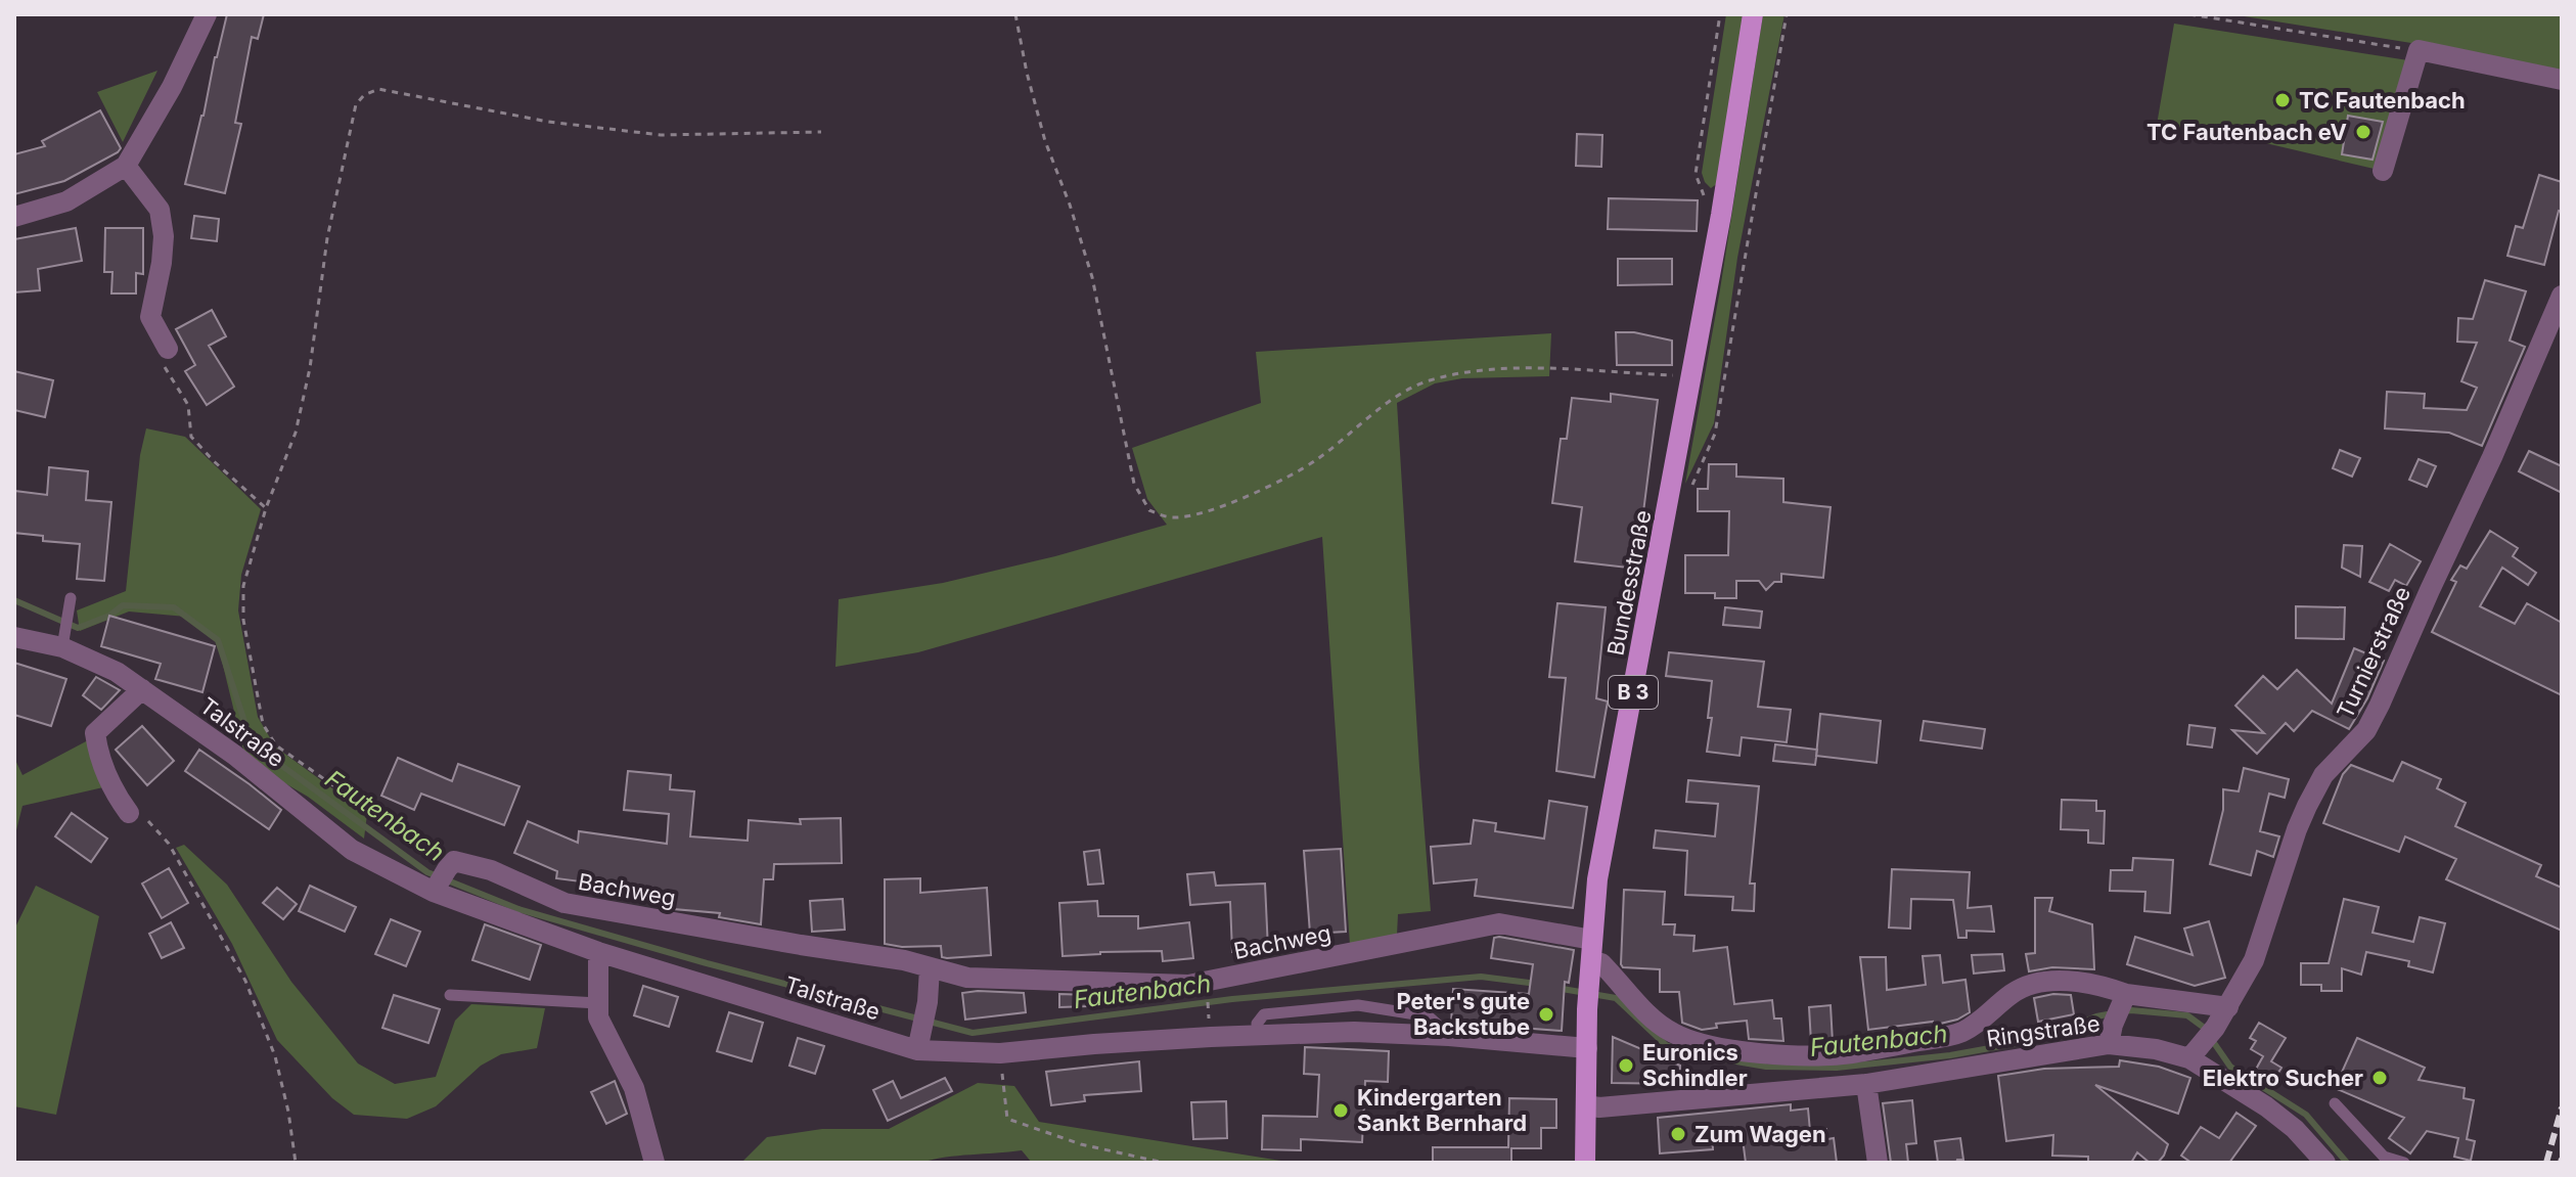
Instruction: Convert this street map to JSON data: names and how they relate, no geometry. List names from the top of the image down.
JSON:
{
  "streets": {
    "main road": ["Bundesstraße", "B 3"],
    "street": [
      "Turnierstraße",
      "Talstraße",
      "Bachweg",
      "Ringstraße"
    ]
  },
  "crossings": [
    ["Bundesstraße", "Talstraße"],
    ["Bundesstraße", "Bachweg"],
    ["Bundesstraße", "Ringstraße"],
    ["Turnierstraße", "Ringstraße"]
  ],
  "water": ["Fautenbach"],
  "places": [
    "TC Fautenbach",
    "TC Fautenbach eV",
    "Peter's gute Backstube",
    "Euronics Schindler",
    "Elektro Sucher",
    "Kindergarten Sankt Bernhard",
    "Zum Wagen"
  ]
}
